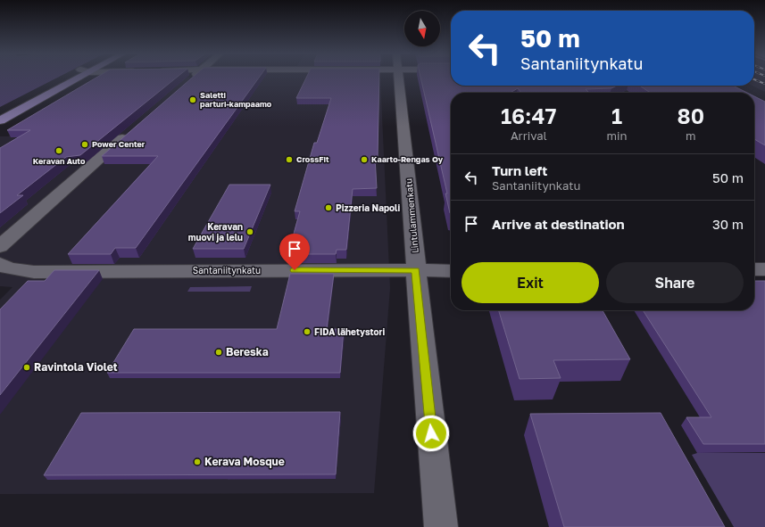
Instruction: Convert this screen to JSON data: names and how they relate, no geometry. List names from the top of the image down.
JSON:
{
  "streets": {
    "street": ["Lintulammenkatu", "Santaniitynkatu"]
  },
  "crossings": [
    ["Lintulammenkatu", "Santaniitynkatu"]
  ],
  "places": [
    "Saletti parturi-kampaamo",
    "Power Center",
    "Keravan Auto",
    "CrossFit",
    "Kaarto-Rengas Oy",
    "Pizzeria Napoli",
    "Keravan muovi ja lelu",
    "FIDA lähetystori",
    "Bereska",
    "Ravintola Violet",
    "Kerava Mosque"
  ],
  "north": "bottom",
  "page": {
    "turn": ["50 m", "Santaniitynkatu"],
    "eta": [
      "16:47",
      "Arrival",
      "1",
      "min",
      "80",
      "m"
    ],
    "list": [
      {
        "name": "Turn left",
        "note": "Santaniitynkatu",
        "value": "50 m"
      },
      {
        "name": "Arrive at destination",
        "value": "30 m"
      }
    ],
    "buttons": ["Exit", "Share"]
  }
}
